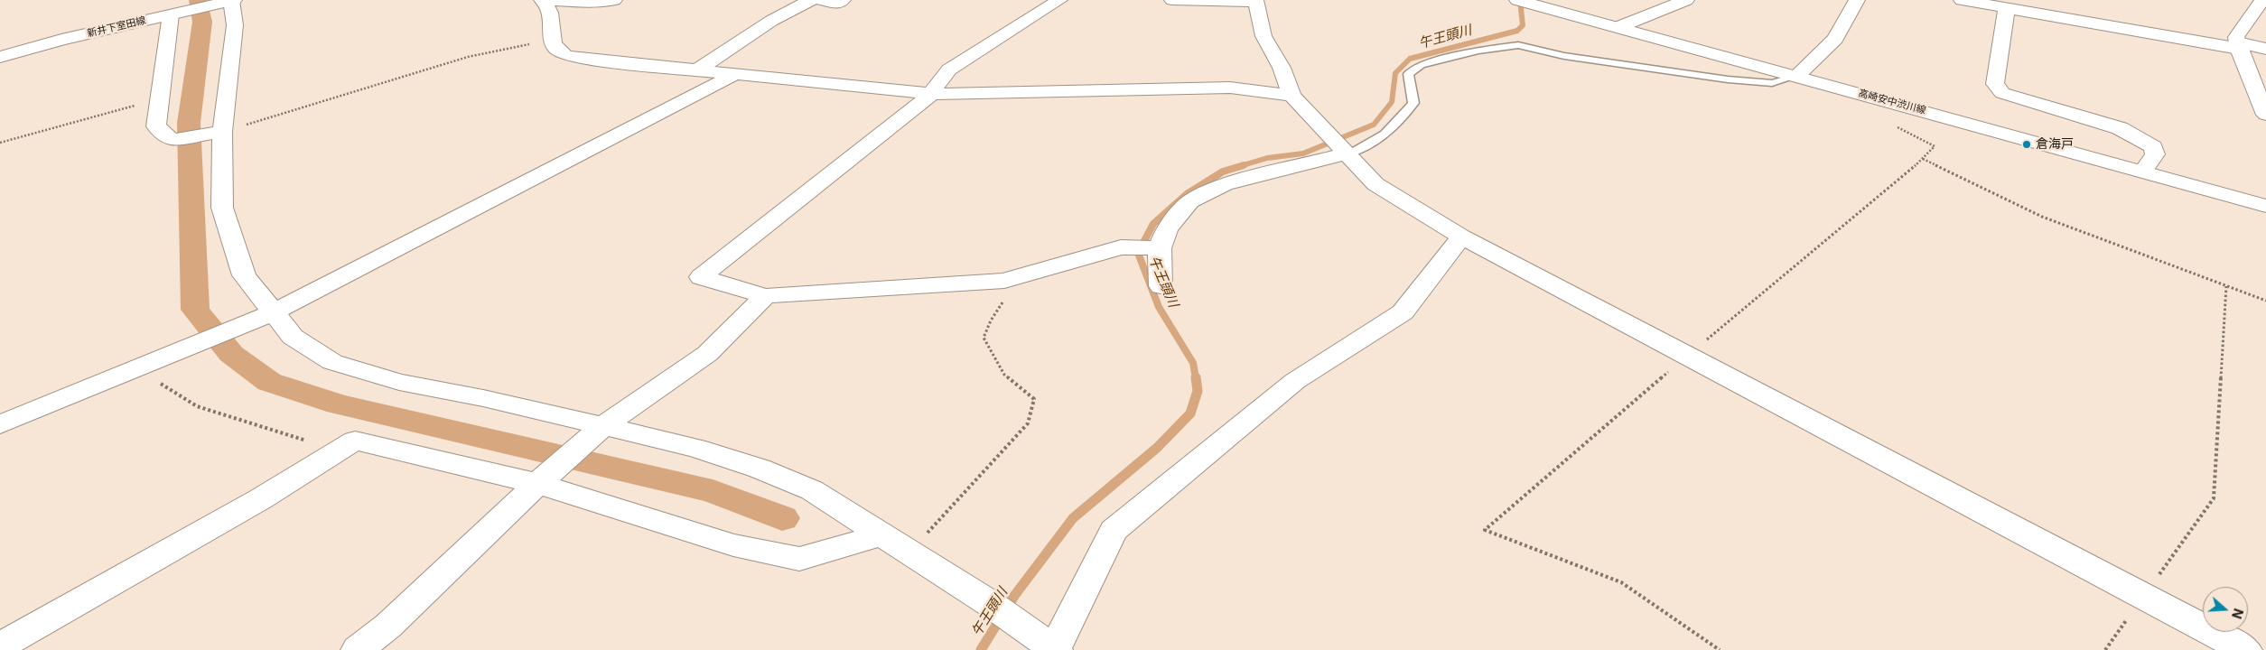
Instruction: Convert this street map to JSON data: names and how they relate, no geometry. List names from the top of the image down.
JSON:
{
  "streets": {
    "street": ["新井下室田線", "高崎安中渋川線"]
  },
  "water": ["午王頭川"],
  "places": ["倉海戸"],
  "north": "right"
}
